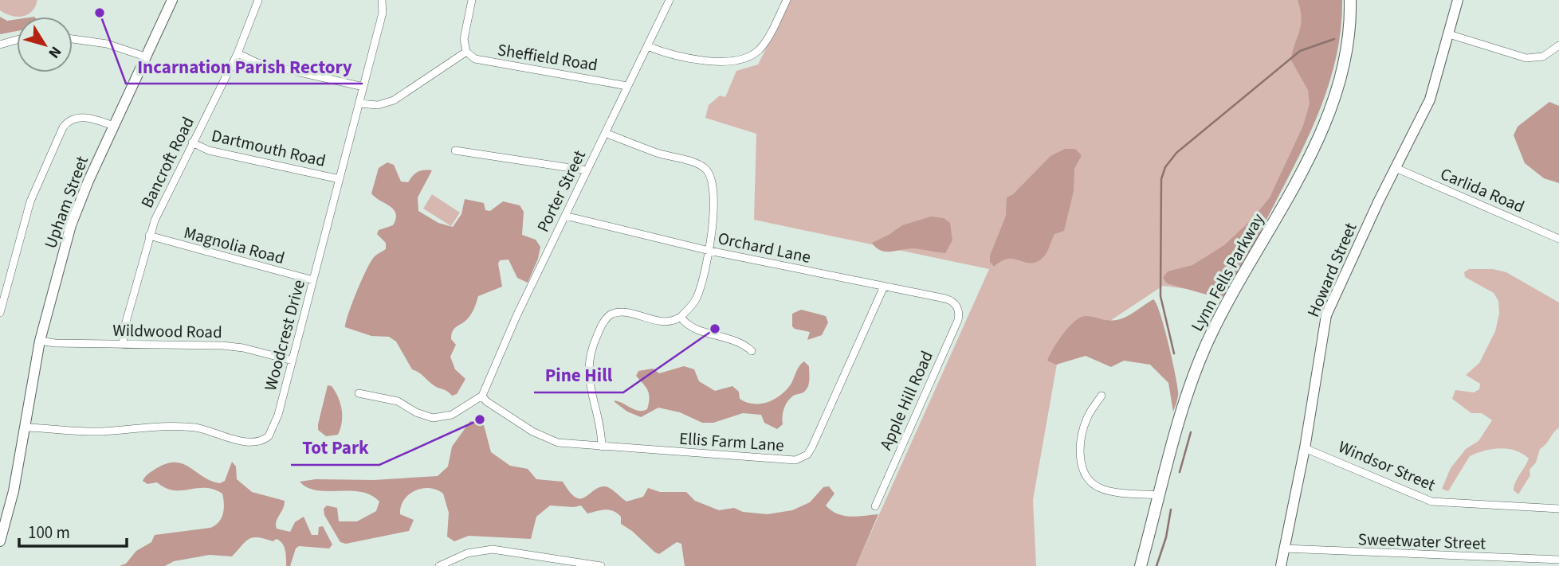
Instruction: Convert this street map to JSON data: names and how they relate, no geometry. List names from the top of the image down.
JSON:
{
  "streets": {
    "main road": ["Lynn Fells Parkway"],
    "street": [
      "Sheffield Road",
      "Dartmouth Road",
      "Bancroft Road",
      "Carlida Road",
      "Porter Street",
      "Upham Street",
      "Magnolia Road",
      "Orchard Lane",
      "Howard Street",
      "Wildwood Road",
      "Woodcrest Drive",
      "Apple Hill Road",
      "Ellis Farm Lane",
      "Windsor Street",
      "Sweetwater Street"
    ]
  },
  "crossings": [
    ["Sheffield Road", "Porter Street"],
    ["Dartmouth Road", "Bancroft Road"],
    ["Dartmouth Road", "Woodcrest Drive"],
    ["Bancroft Road", "Magnolia Road"],
    ["Bancroft Road", "Wildwood Road"],
    ["Carlida Road", "Howard Street"],
    ["Porter Street", "Orchard Lane"],
    ["Porter Street", "Ellis Farm Lane"],
    ["Upham Street", "Wildwood Road"],
    ["Upham Street", "Woodcrest Drive"],
    ["Magnolia Road", "Woodcrest Drive"],
    ["Orchard Lane", "Apple Hill Road"],
    ["Orchard Lane", "Ellis Farm Lane"],
    ["Howard Street", "Windsor Street"],
    ["Howard Street", "Sweetwater Street"],
    ["Wildwood Road", "Woodcrest Drive"]
  ],
  "places": ["Incarnation Parish Rectory", "Pine Hill", "Tot Park"],
  "scale_bar": "100 m",
  "north": "bottom right"
}
